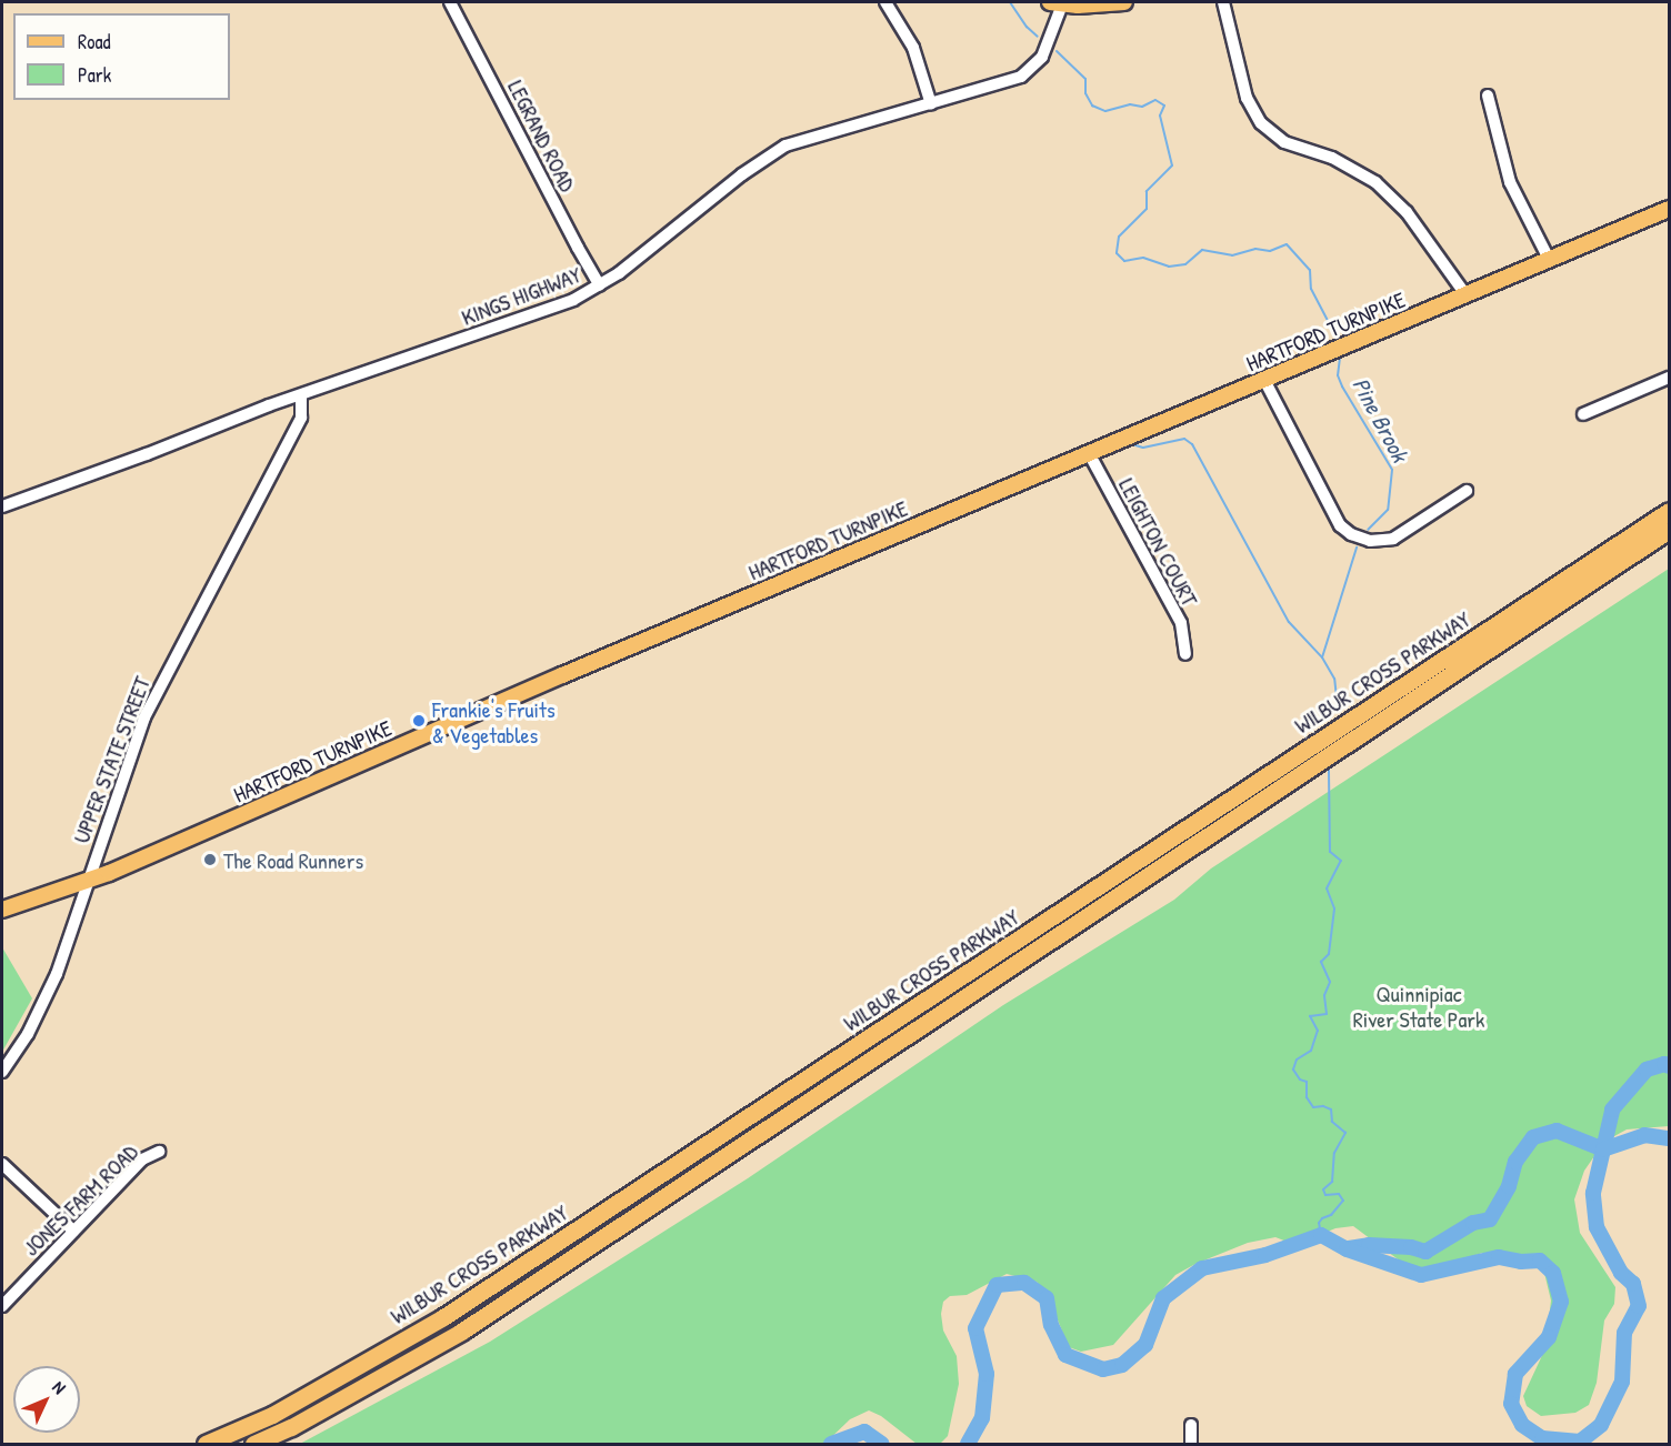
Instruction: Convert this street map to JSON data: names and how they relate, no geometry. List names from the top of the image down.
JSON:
{
  "streets": {
    "highway": ["WILBUR CROSS PARKWAY"],
    "main road": ["HARTFORD TURNPIKE"],
    "street": [
      "LEGRAND ROAD",
      "KINGS HIGHWAY",
      "LEIGHTON COURT",
      "UPPER STATE STREET",
      "JONES FARM ROAD"
    ]
  },
  "crossings": [
    ["LEGRAND ROAD", "KINGS HIGHWAY"],
    ["KINGS HIGHWAY", "UPPER STATE STREET"],
    ["HARTFORD TURNPIKE", "LEIGHTON COURT"],
    ["HARTFORD TURNPIKE", "UPPER STATE STREET"]
  ],
  "water": ["Pine Brook"],
  "parks": ["Quinnipiac River State Park"],
  "places": ["Frankie's Fruits & Vegetables", "The Road Runners"],
  "legend": ["Road", "Park"],
  "north": "top right"
}
